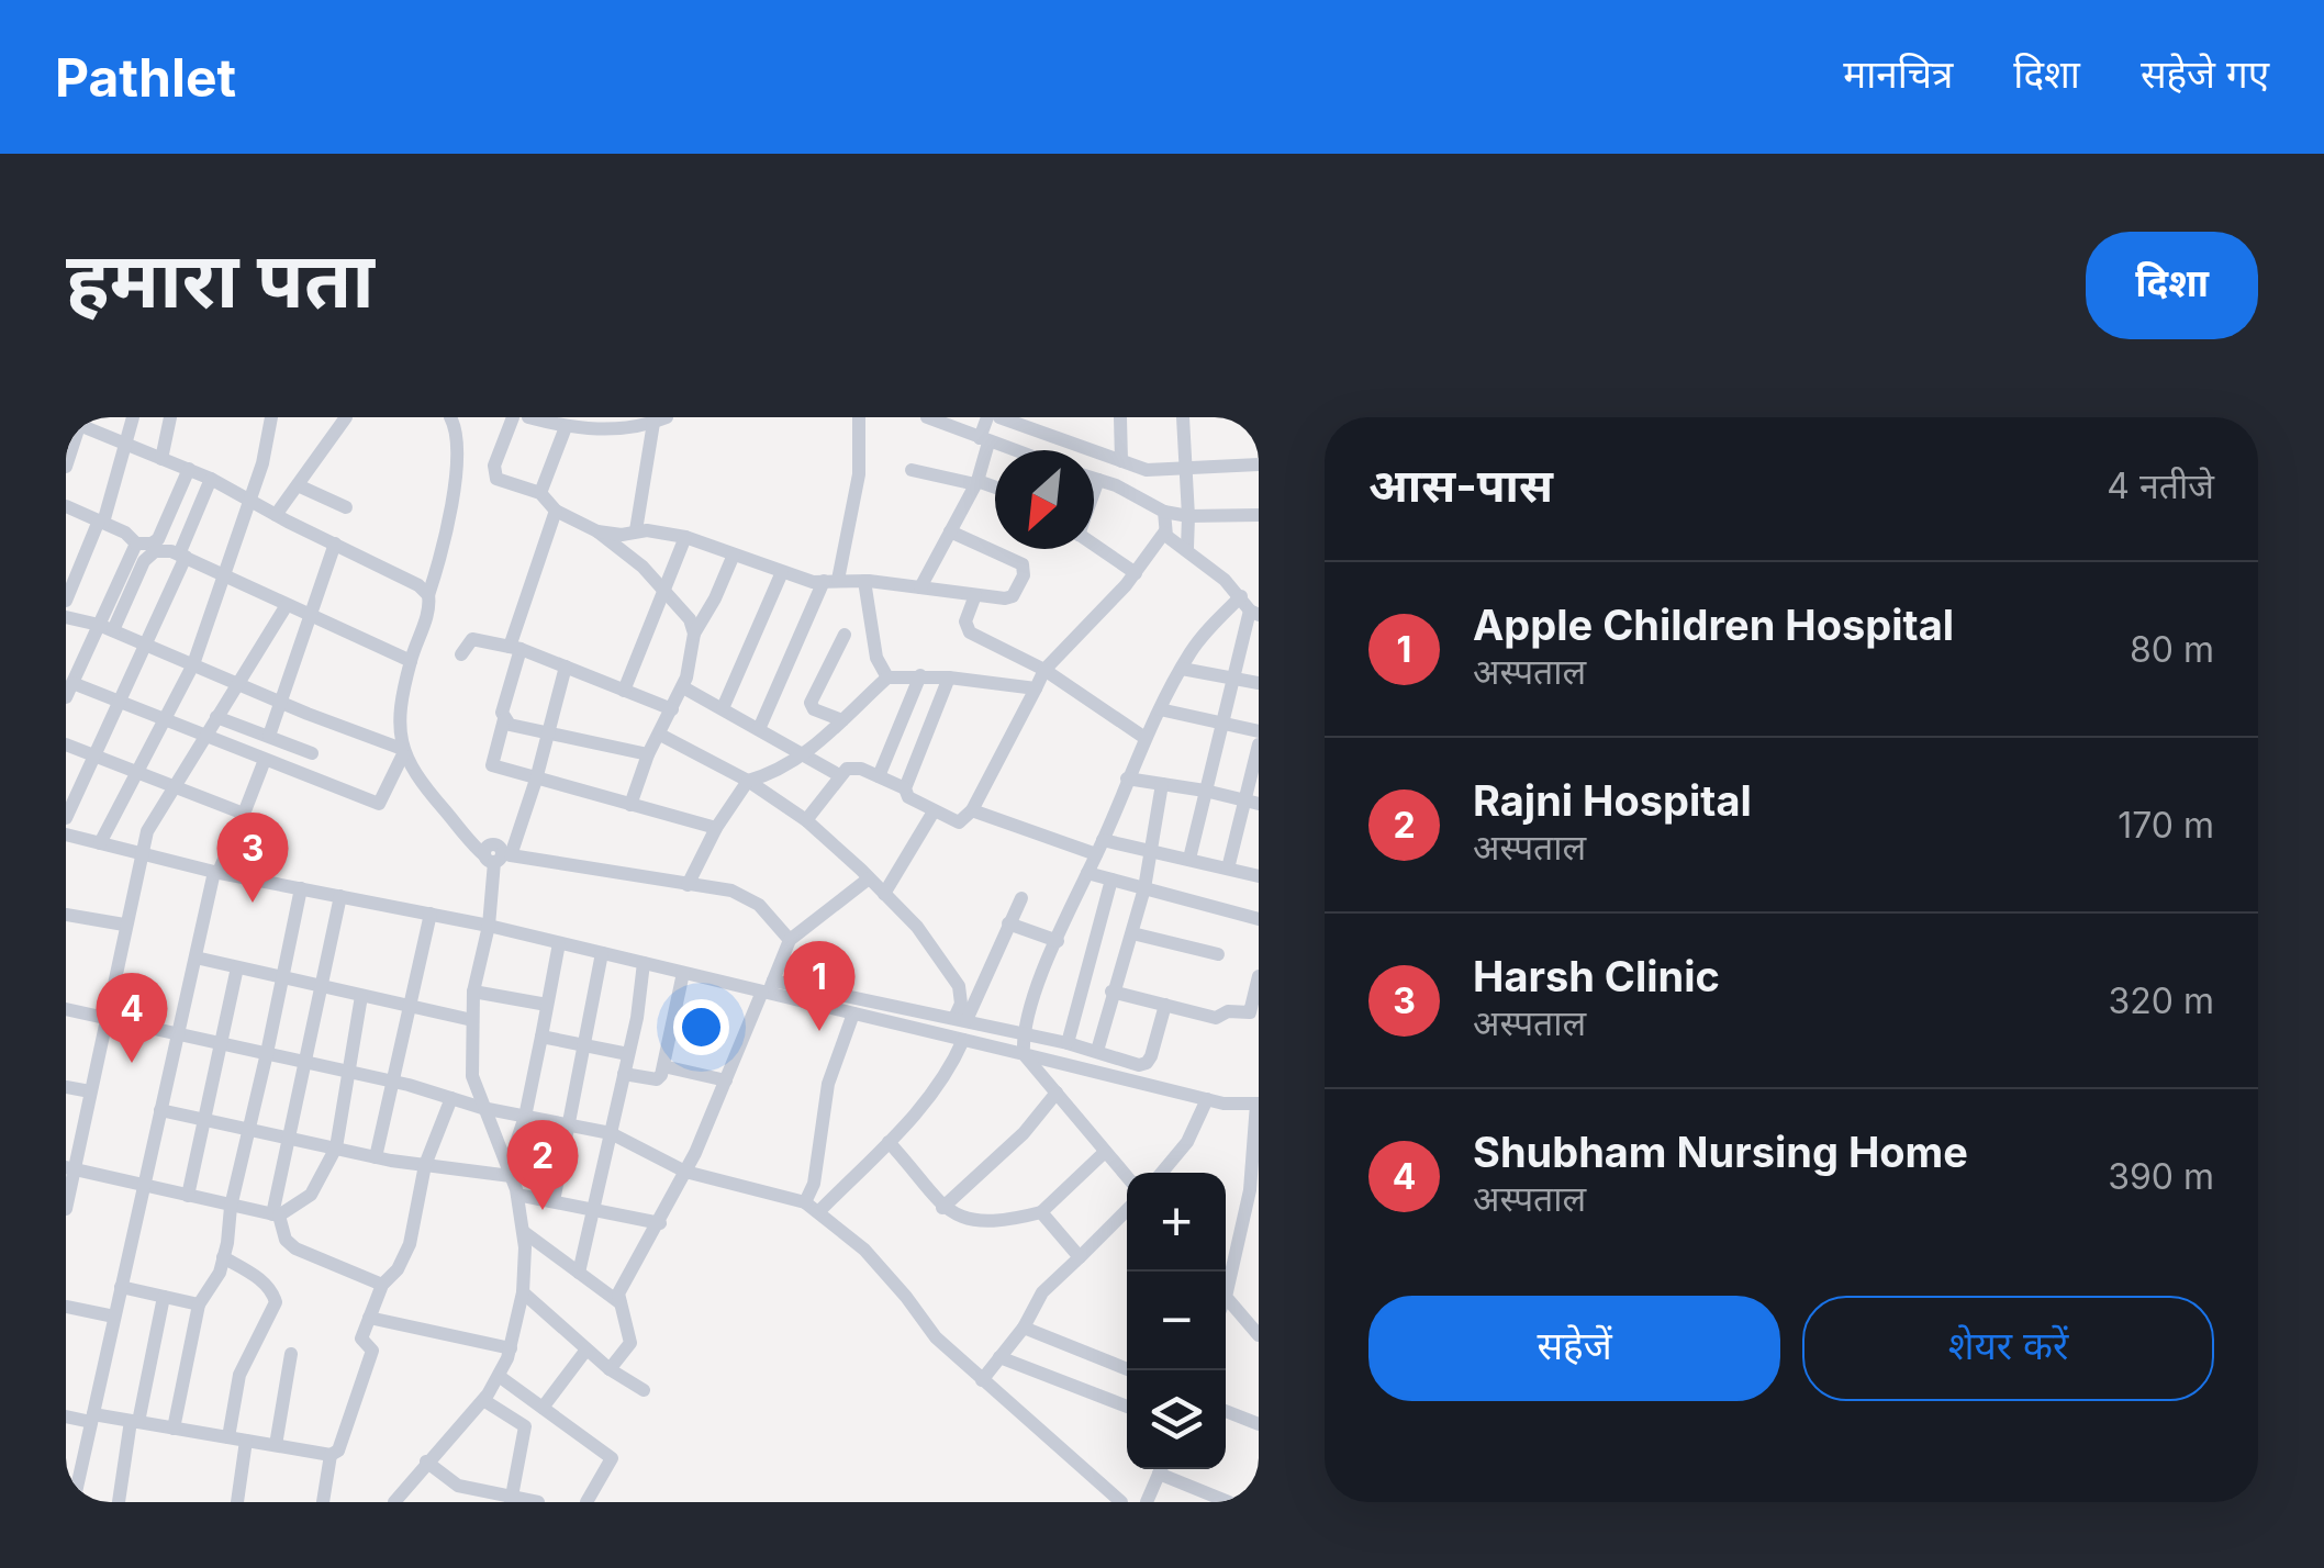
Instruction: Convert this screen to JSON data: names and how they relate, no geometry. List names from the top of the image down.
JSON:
{
  "north": "bottom left",
  "page": {
    "header": "Pathlet",
    "nav": ["मानचित्र", "दिशा", "सहेजे गए"],
    "buttons": [
      "दिशा",
      ["सहेजें", "शेयर करें"]
    ],
    "title": "हमारा पता",
    "heading": ["आस-पास", "4 नतीजे"],
    "list": [
      {
        "mark": "1",
        "name": "Apple Children Hospital",
        "note": "अस्पताल",
        "value": "80 m"
      },
      {
        "mark": "2",
        "name": "Rajni Hospital",
        "note": "अस्पताल",
        "value": "170 m"
      },
      {
        "mark": "3",
        "name": "Harsh Clinic",
        "note": "अस्पताल",
        "value": "320 m"
      },
      {
        "mark": "4",
        "name": "Shubham Nursing Home",
        "note": "अस्पताल",
        "value": "390 m"
      }
    ],
    "pins": [
      "3",
      "1",
      "4",
      "2"
    ],
    "map_buttons": ["+", "−"]
  }
}
